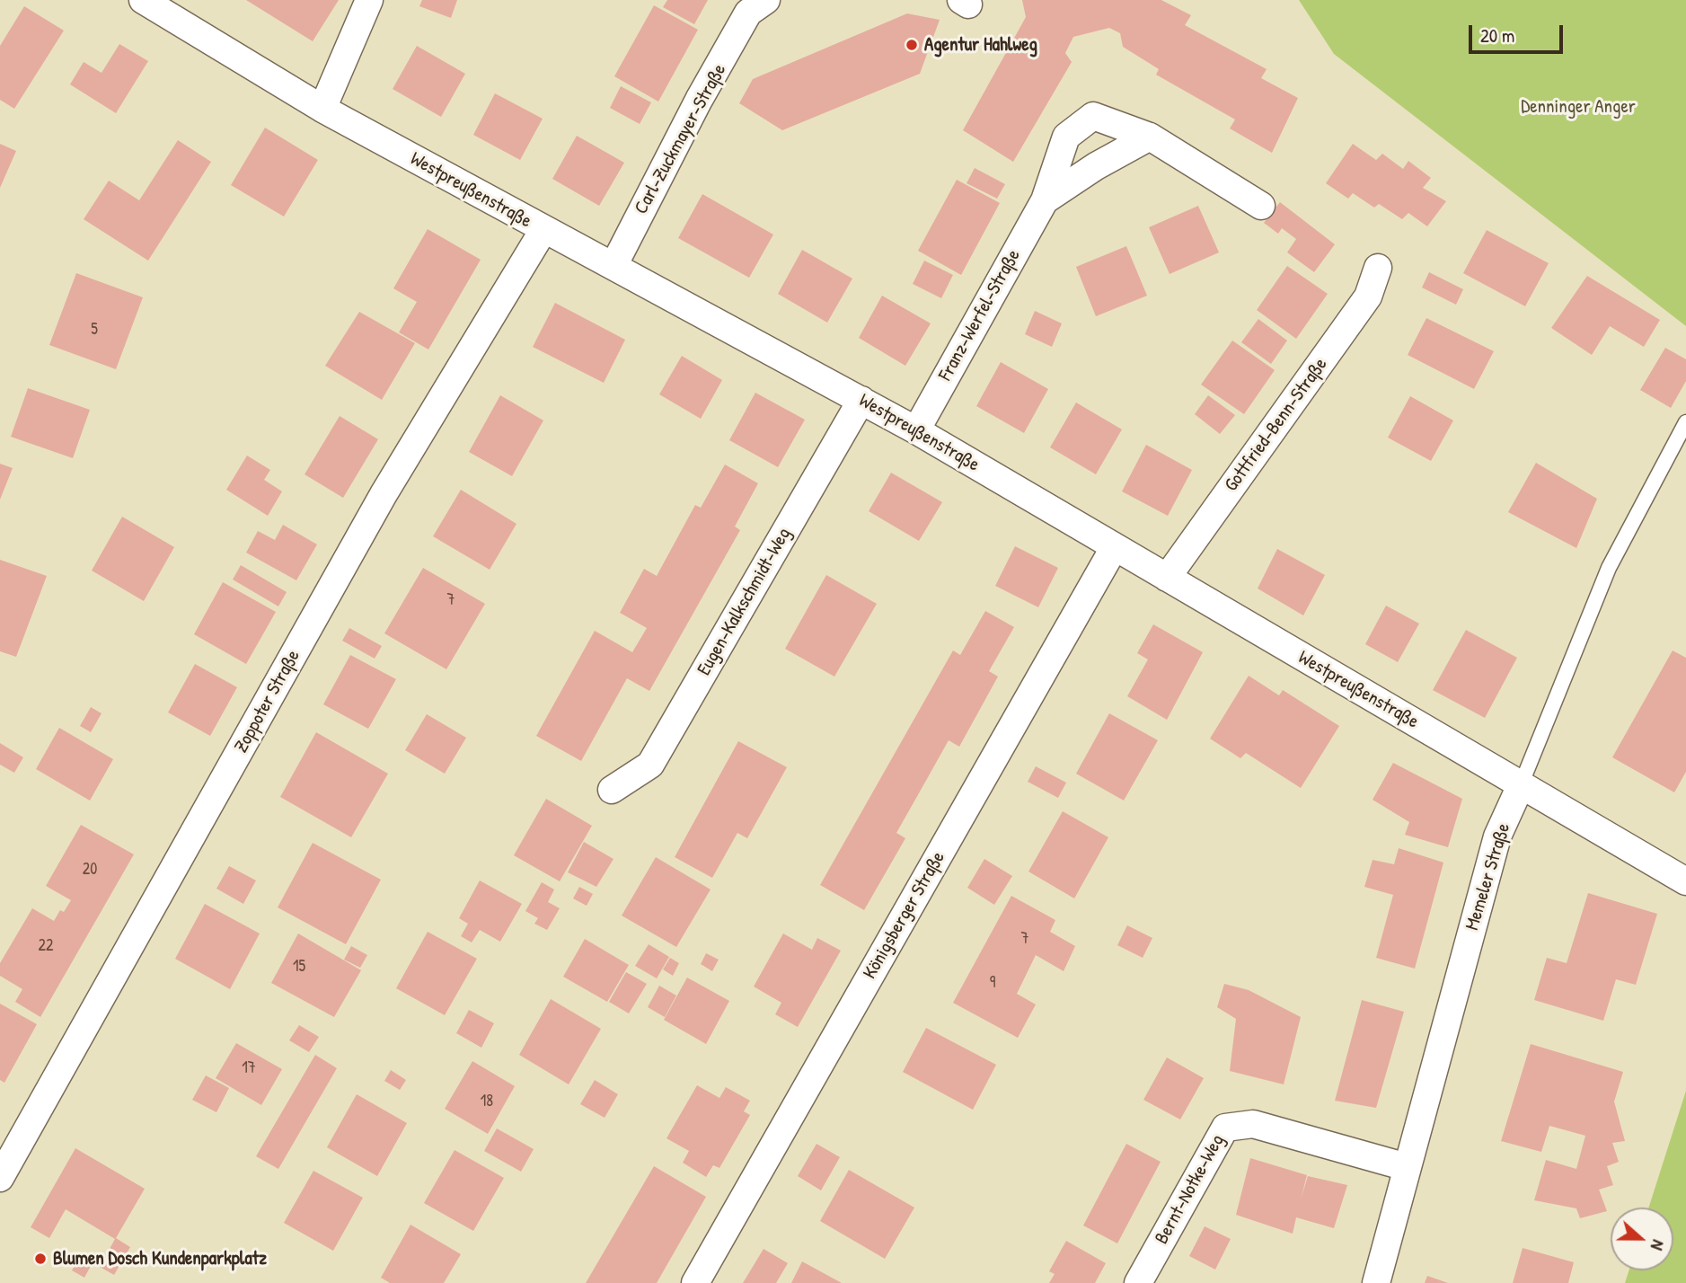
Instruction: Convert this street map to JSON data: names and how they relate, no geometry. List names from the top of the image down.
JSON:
{
  "streets": {
    "street": [
      "Carl-Zuckmayer-Straße",
      "Westpreußenstraße",
      "Franz-Werfel-Straße",
      "Gottfried-Benn-Straße",
      "Eugen-Kalkschmidt-Weg",
      "Zoppoter Straße",
      "Memeler Straße",
      "Königsberger Straße",
      "Bernt-Notke-Weg"
    ]
  },
  "crossings": [
    ["Carl-Zuckmayer-Straße", "Westpreußenstraße"],
    ["Westpreußenstraße", "Franz-Werfel-Straße"],
    ["Westpreußenstraße", "Gottfried-Benn-Straße"],
    ["Westpreußenstraße", "Eugen-Kalkschmidt-Weg"],
    ["Westpreußenstraße", "Zoppoter Straße"],
    ["Westpreußenstraße", "Memeler Straße"],
    ["Westpreußenstraße", "Königsberger Straße"],
    ["Memeler Straße", "Bernt-Notke-Weg"]
  ],
  "parks": ["Denninger Anger"],
  "places": ["Agentur Hahlweg", "Blumen Dosch Kundenparkplatz"],
  "house_numbers": [
    "5",
    "7",
    "20",
    "7",
    "22",
    "15",
    "9",
    "17",
    "18"
  ],
  "scale_bar": "20 m",
  "north": "right"
}
